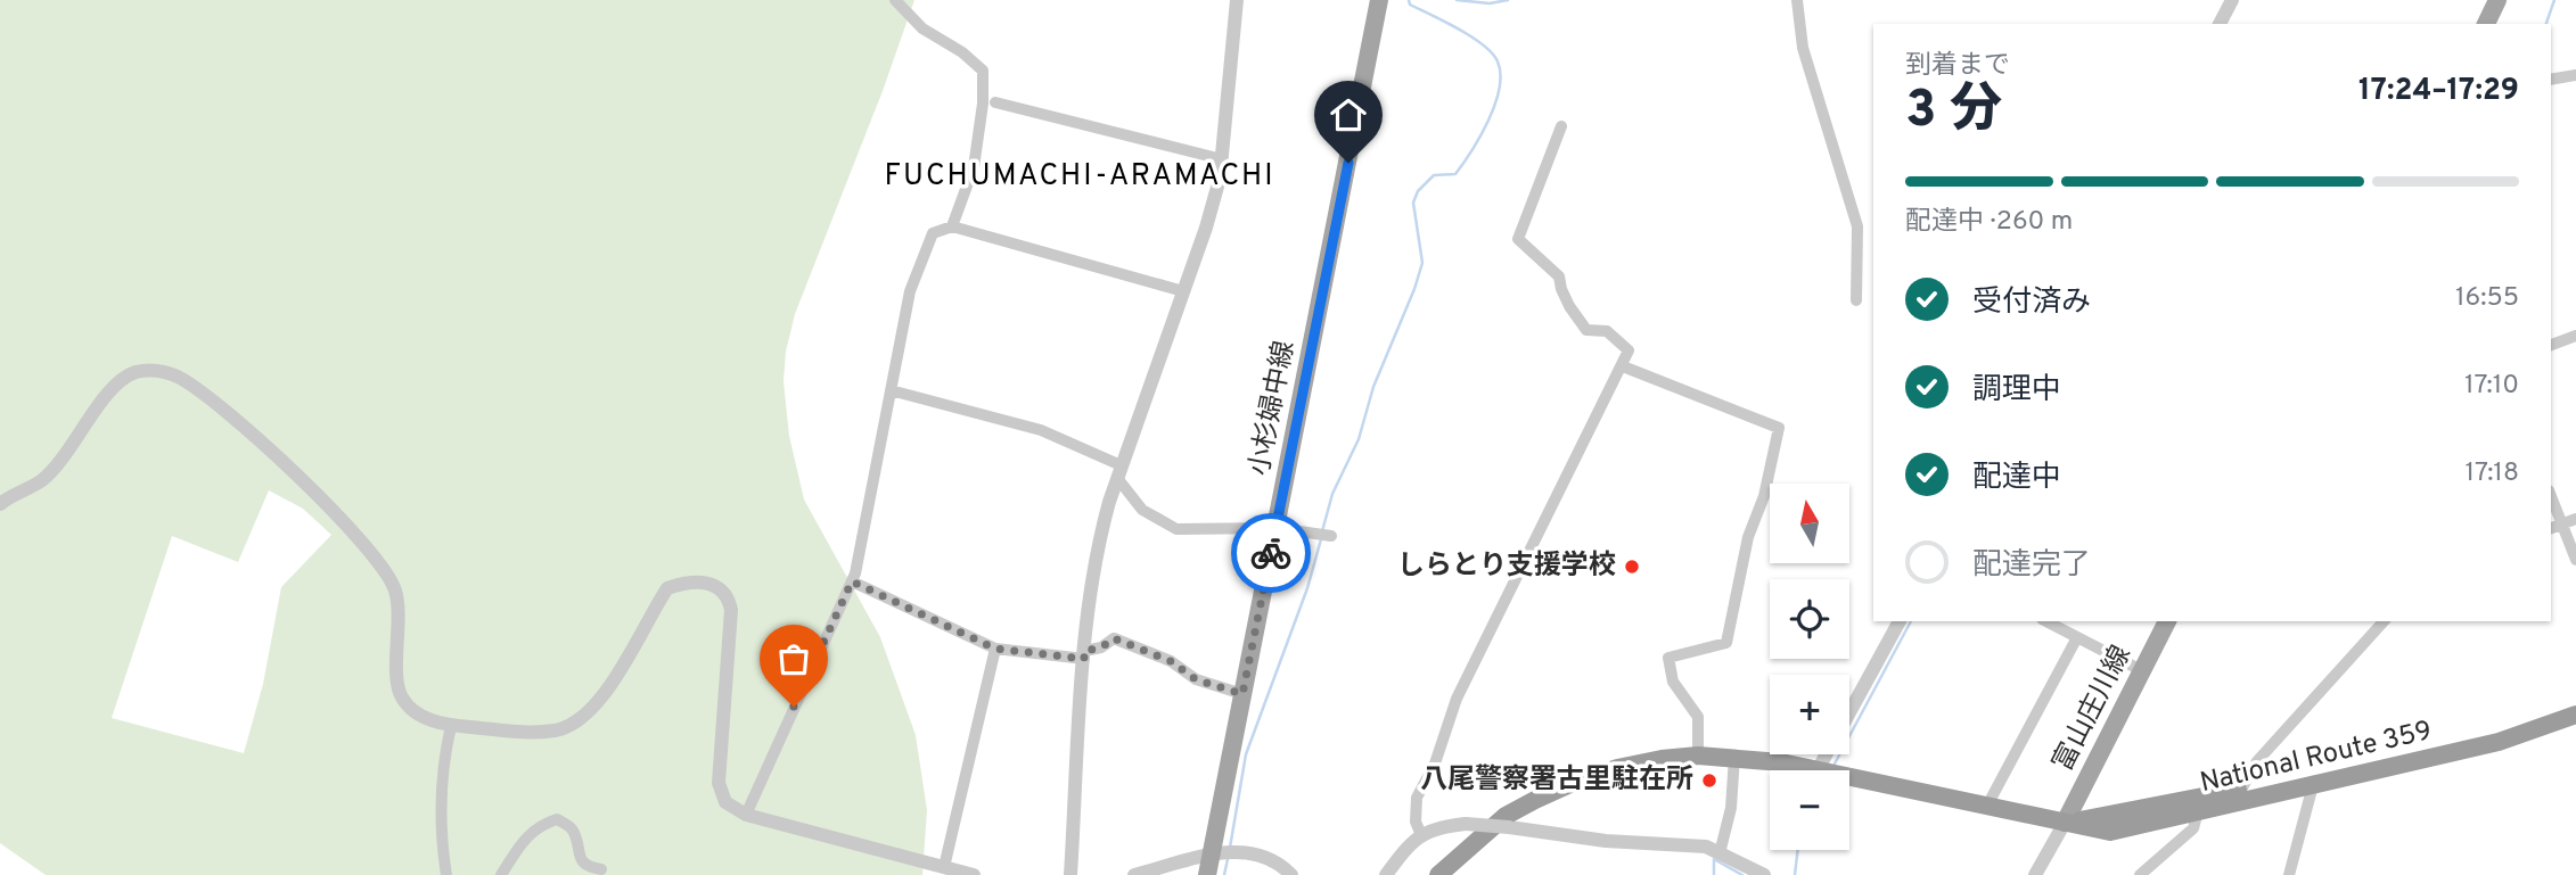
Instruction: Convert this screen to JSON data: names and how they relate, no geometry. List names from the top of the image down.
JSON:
{
  "streets": {
    "highway": ["National Route 359"],
    "main road": ["小杉婦中線", "富山庄川線"]
  },
  "crossings": [
    ["富山庄川線", "National Route 359"]
  ],
  "districts": ["FUCHUMACHI-ARAMACHI"],
  "places": ["しらとり支援学校", "八尾警察署古里駐在所"],
  "north": "top",
  "page": {
    "heading": ["3 分", "到着まで", "17:24–17:29"],
    "bar": "配達中 · 260 m",
    "list": [
      ["受付済み", "16:55"],
      ["調理中", "17:10"],
      ["配達中", "17:18"],
      "配達完了"
    ],
    "map_buttons": ["+", "−"]
  }
}
